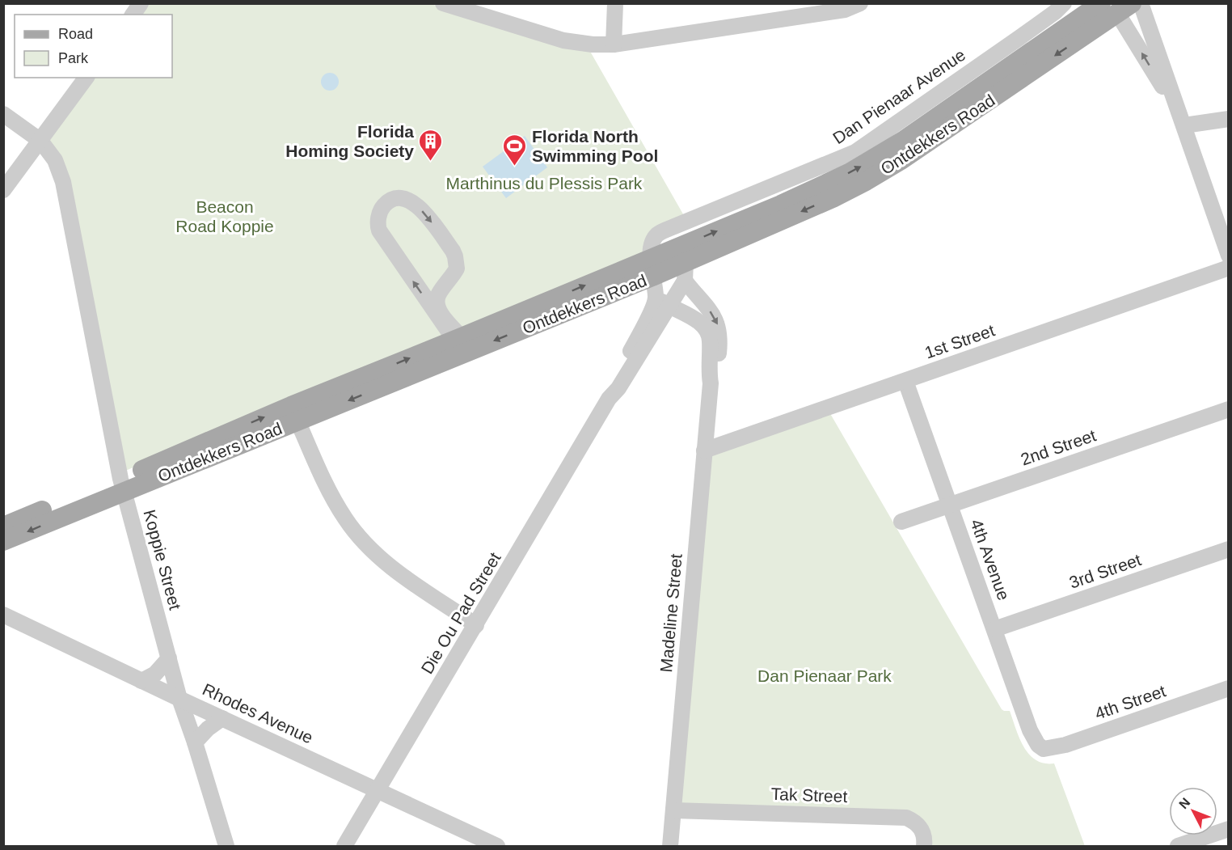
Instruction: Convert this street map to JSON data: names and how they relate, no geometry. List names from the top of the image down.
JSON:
{
  "streets": {
    "main road": ["Ontdekkers Road"],
    "street": [
      "Dan Pienaar Avenue",
      "1st Street",
      "2nd Street",
      "Koppie Street",
      "4th Avenue",
      "3rd Street",
      "Die Ou Pad Street",
      "Madeline Street",
      "4th Street",
      "Rhodes Avenue",
      "Tak Street"
    ]
  },
  "crossings": [
    ["Dan Pienaar Avenue", "Ontdekkers Road"],
    ["Ontdekkers Road", "Koppie Street"],
    ["Ontdekkers Road", "Die Ou Pad Street"],
    ["Ontdekkers Road", "Madeline Street"],
    ["1st Street", "4th Avenue"],
    ["1st Street", "Madeline Street"],
    ["2nd Street", "4th Avenue"],
    ["Koppie Street", "Rhodes Avenue"],
    ["4th Avenue", "3rd Street"],
    ["4th Avenue", "4th Street"],
    ["Die Ou Pad Street", "Madeline Street"],
    ["Die Ou Pad Street", "Rhodes Avenue"],
    ["Madeline Street", "Tak Street"]
  ],
  "parks": ["Marthinus du Plessis Park", "Beacon Road Koppie", "Dan Pienaar Park"],
  "places": {
    "building": ["Florida Homing Society"],
    "sports": ["Florida North Swimming Pool"]
  },
  "legend": ["Road", "Park"],
  "north": "top left"
}
